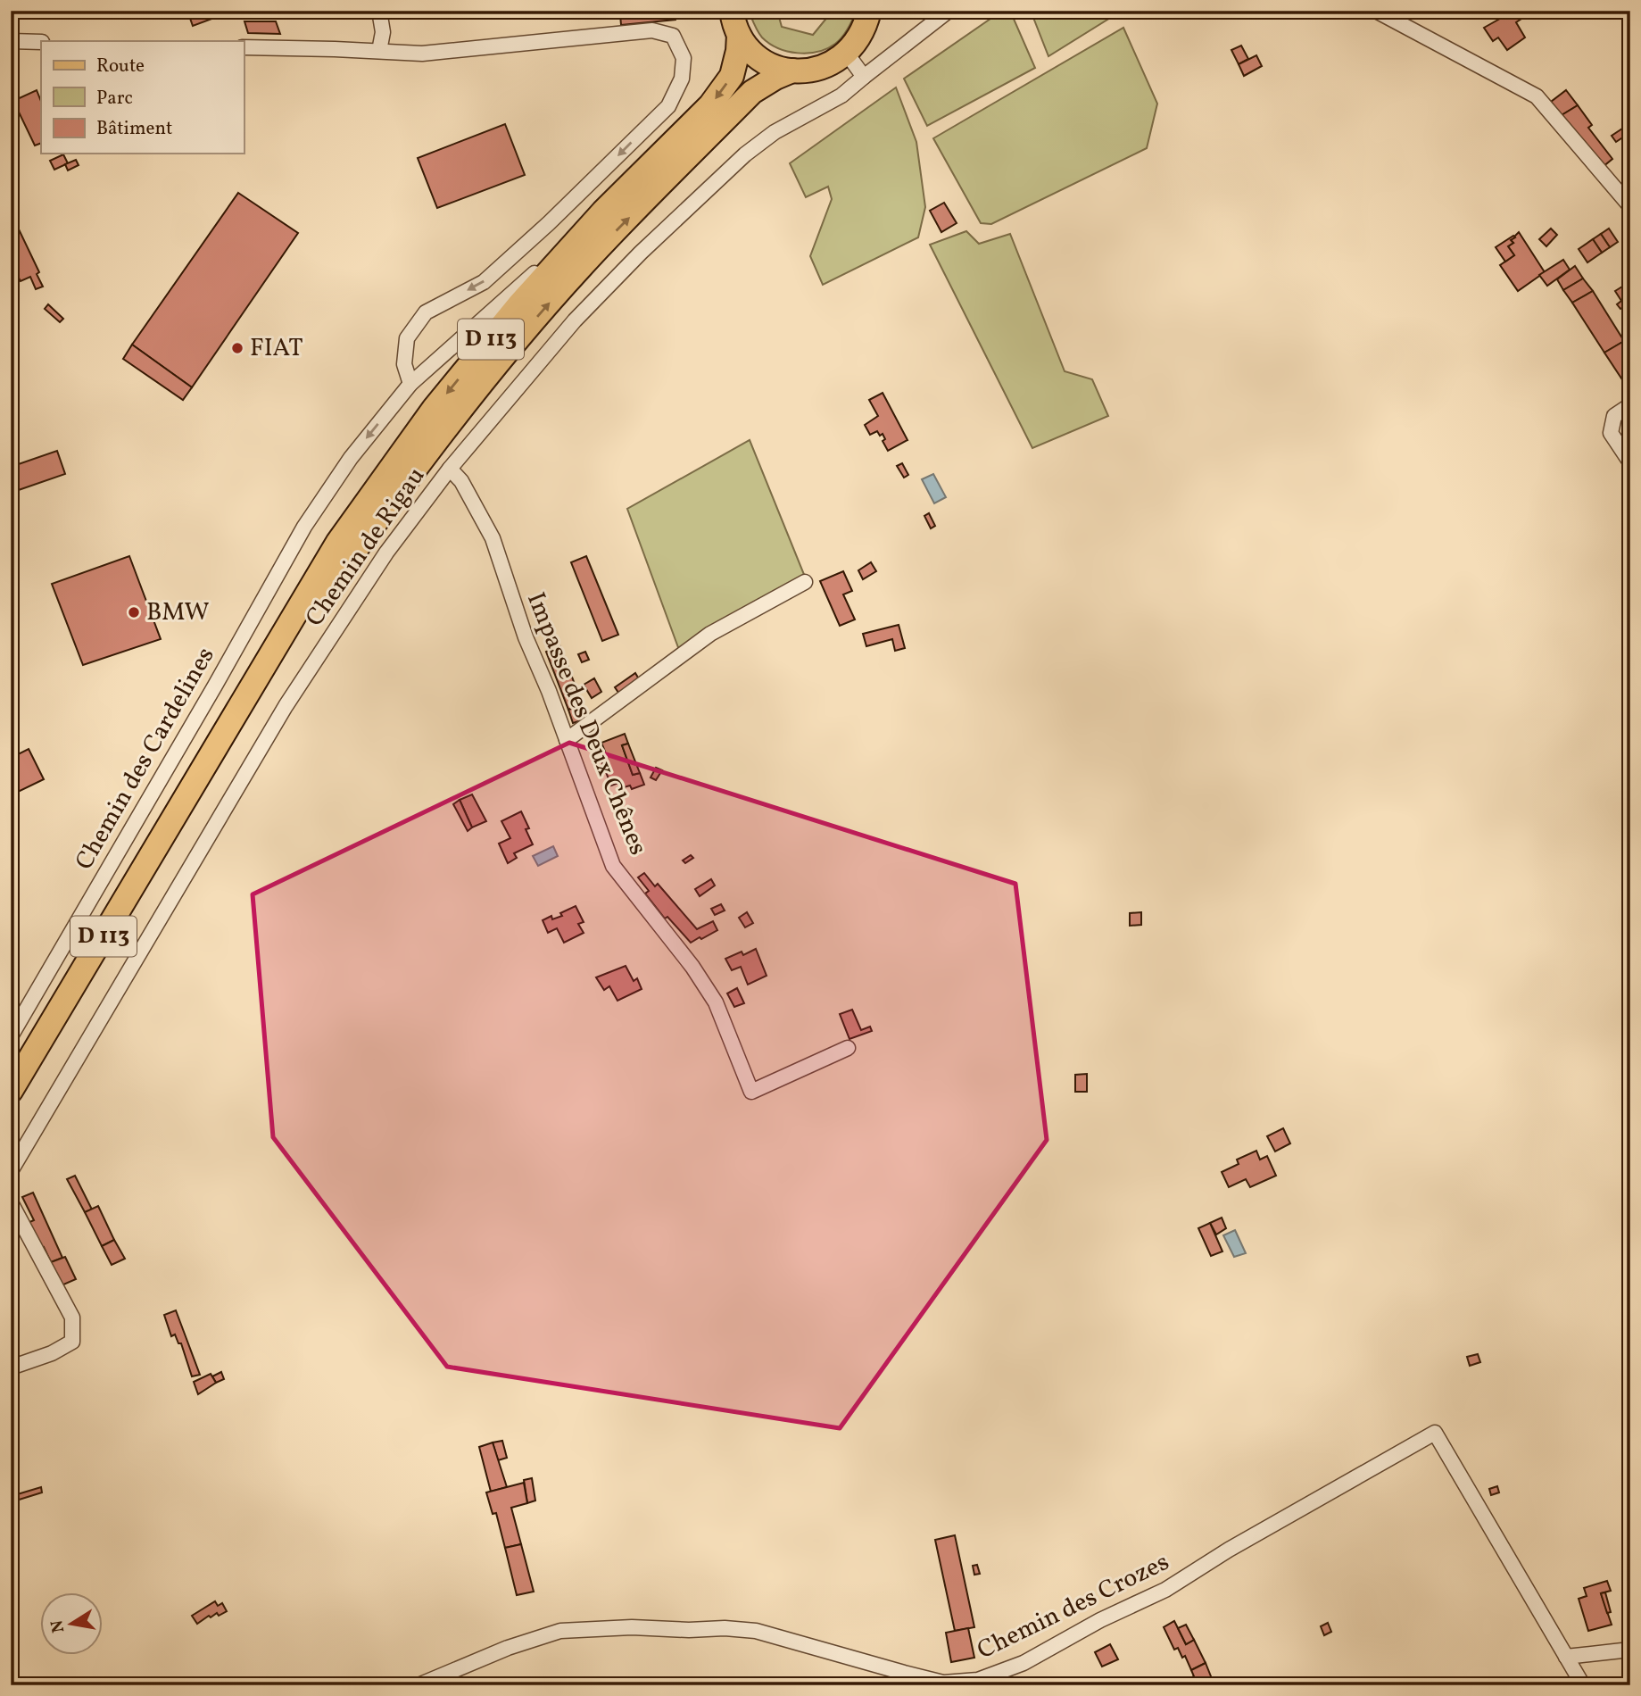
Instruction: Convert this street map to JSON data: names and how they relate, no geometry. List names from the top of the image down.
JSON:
{
  "streets": {
    "main road": ["D 113"],
    "street": [
      "Chemin de Rigau",
      "Impasse des Deux Chênes",
      "Chemin des Cardelines",
      "Chemin des Crozes"
    ]
  },
  "crossings": [
    ["D 113", "Chemin des Cardelines"],
    ["Chemin de Rigau", "Impasse des Deux Chênes"]
  ],
  "one_way": ["Chemin des Cardelines"],
  "places": ["FIAT", "BMW"],
  "legend": ["Route", "Parc", "Bâtiment"],
  "north": "left"
}
